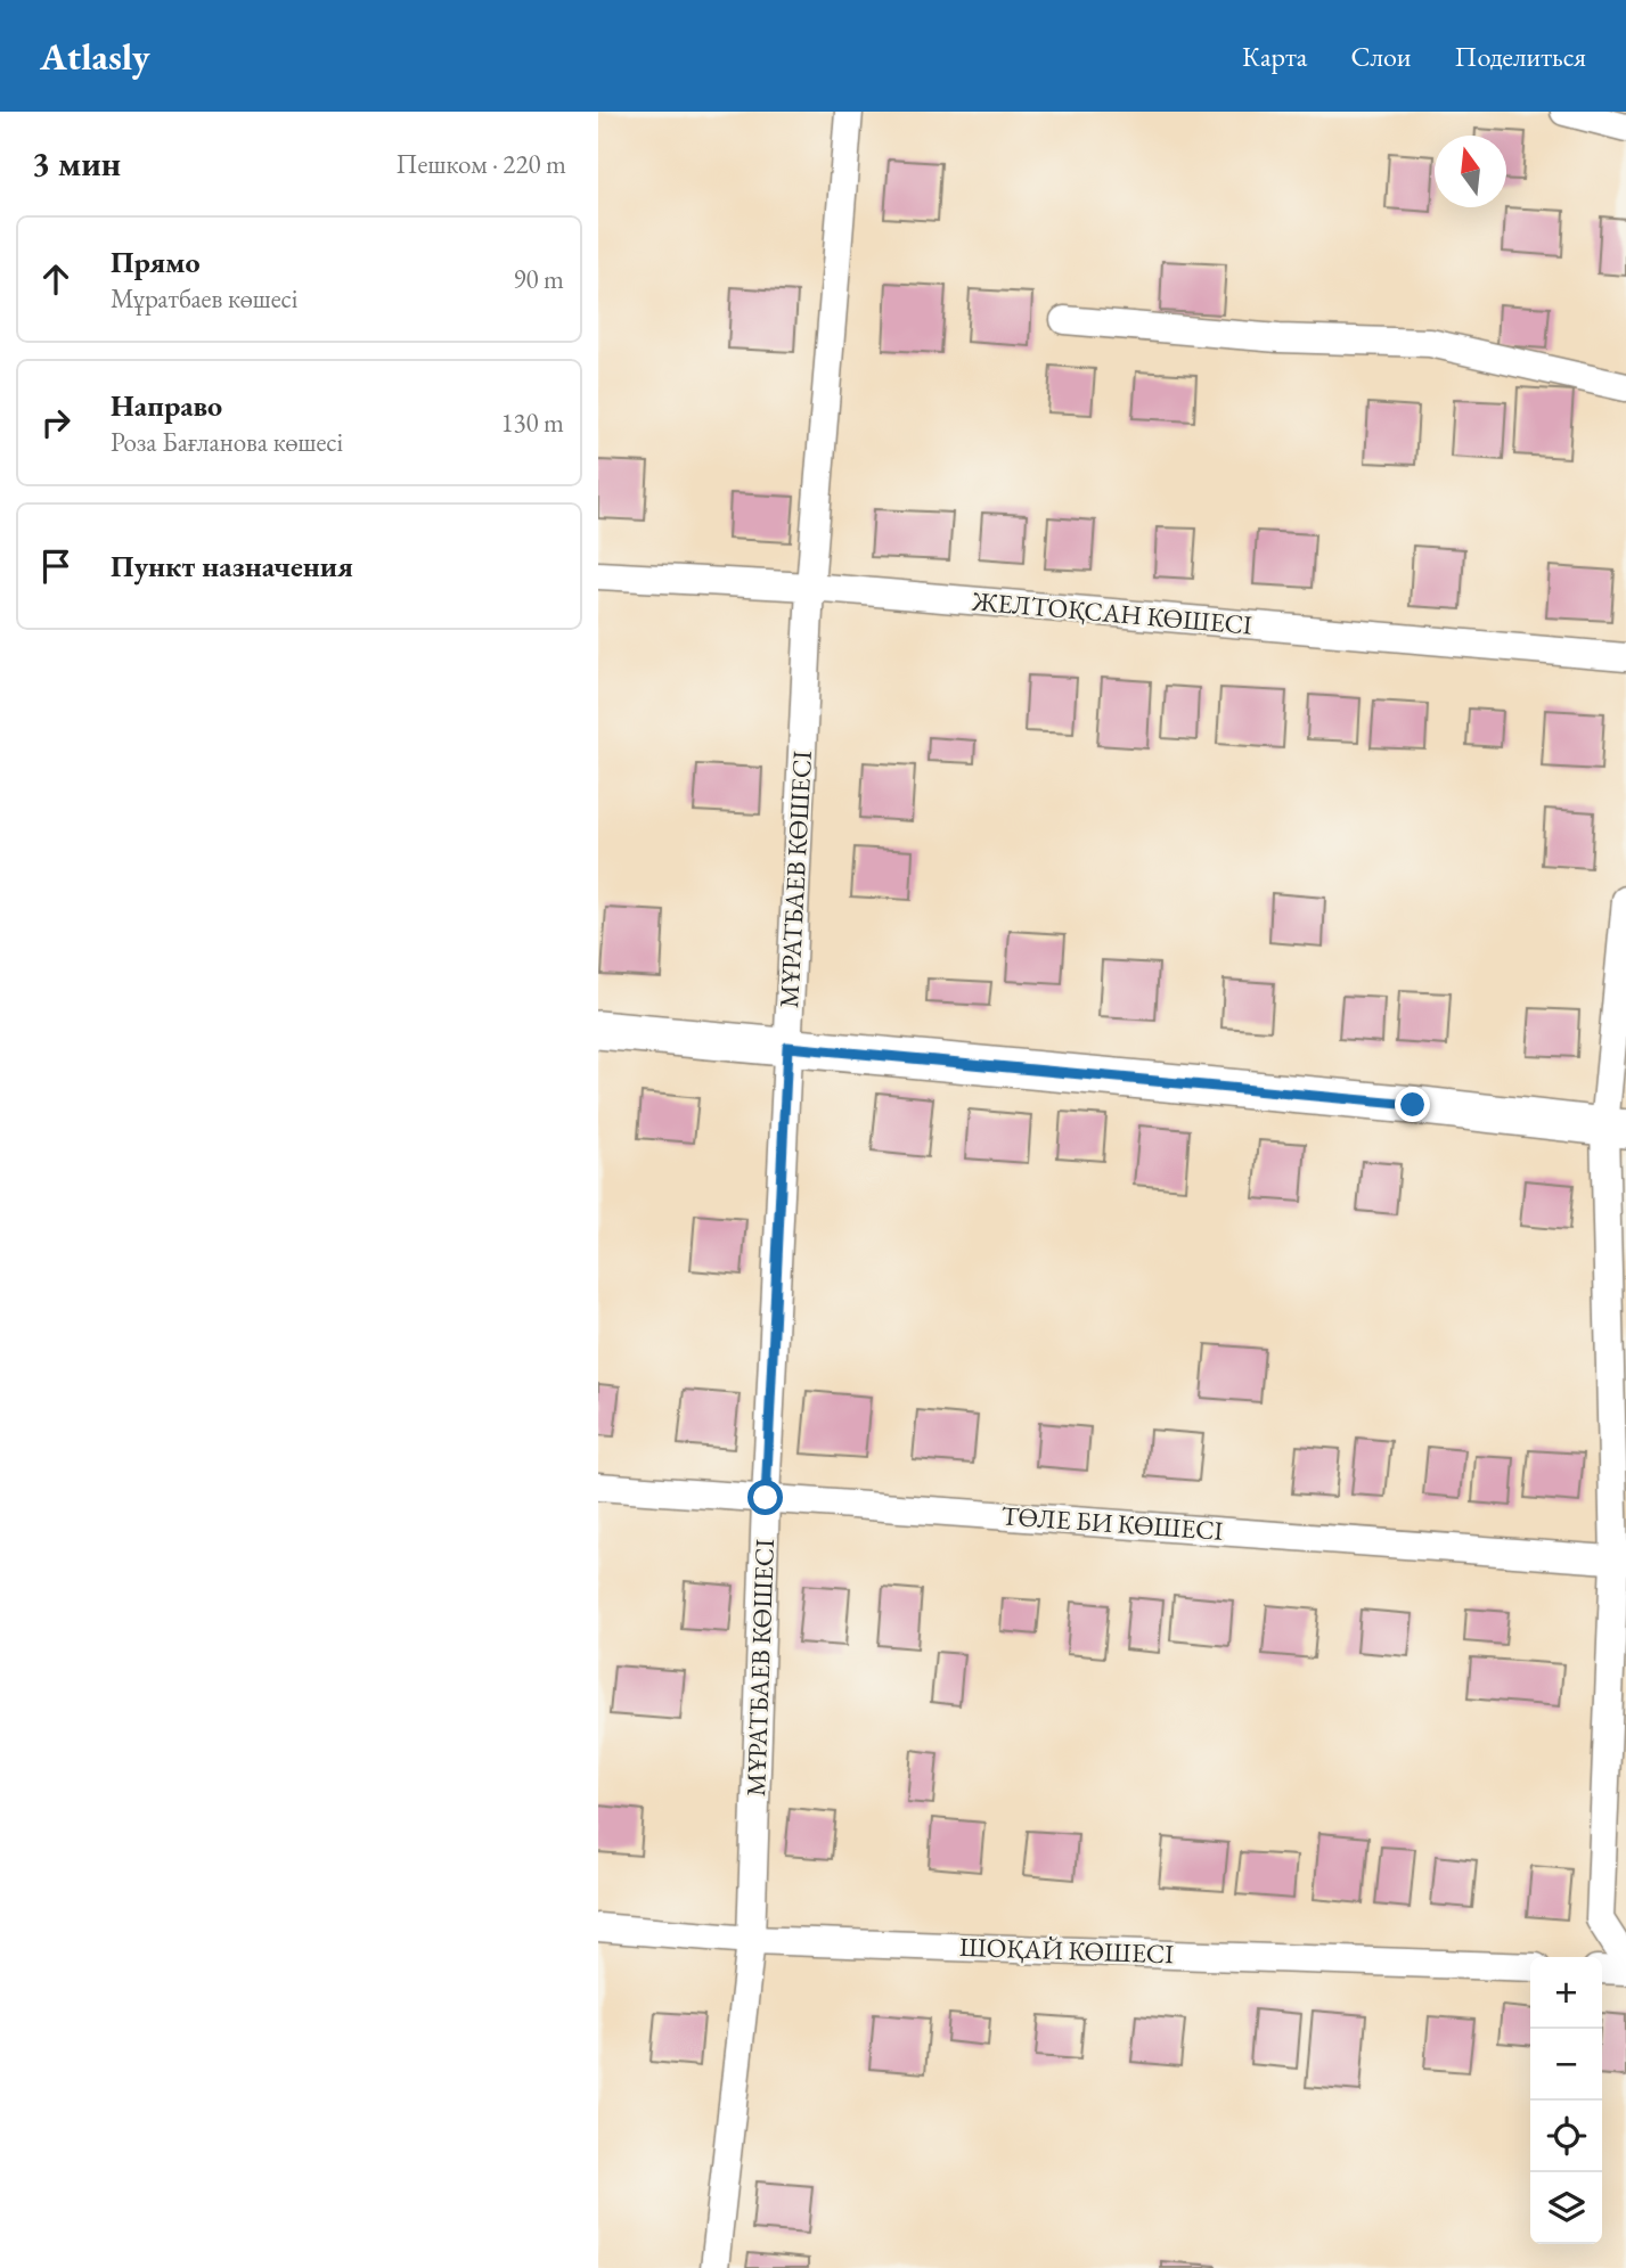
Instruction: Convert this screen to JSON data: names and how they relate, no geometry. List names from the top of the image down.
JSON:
{
  "streets": {
    "street": [
      "ЖЕЛТОҚСАН КӨШЕСІ",
      "МҰРАТБАЕВ КӨШЕСІ",
      "ТӨЛЕ БИ КӨШЕСІ",
      "ШОҚАЙ КӨШЕСІ"
    ]
  },
  "crossings": [
    ["ЖЕЛТОҚСАН КӨШЕСІ", "МҰРАТБАЕВ КӨШЕСІ"],
    ["МҰРАТБАЕВ КӨШЕСІ", "ТӨЛЕ БИ КӨШЕСІ"],
    ["МҰРАТБАЕВ КӨШЕСІ", "ШОҚАЙ КӨШЕСІ"]
  ],
  "north": "top",
  "page": {
    "header": "Atlasly",
    "nav": ["Карта", "Слои", "Поделиться"],
    "heading": ["3 мин", "Пешком · 220 m"],
    "list": [
      ["Прямо", "Мұратбаев көшесі", "90 m"],
      ["Направо", "Роза Бағланова көшесі", "130 m"],
      "Пункт назначения"
    ],
    "map_buttons": ["+", "−"]
  }
}
